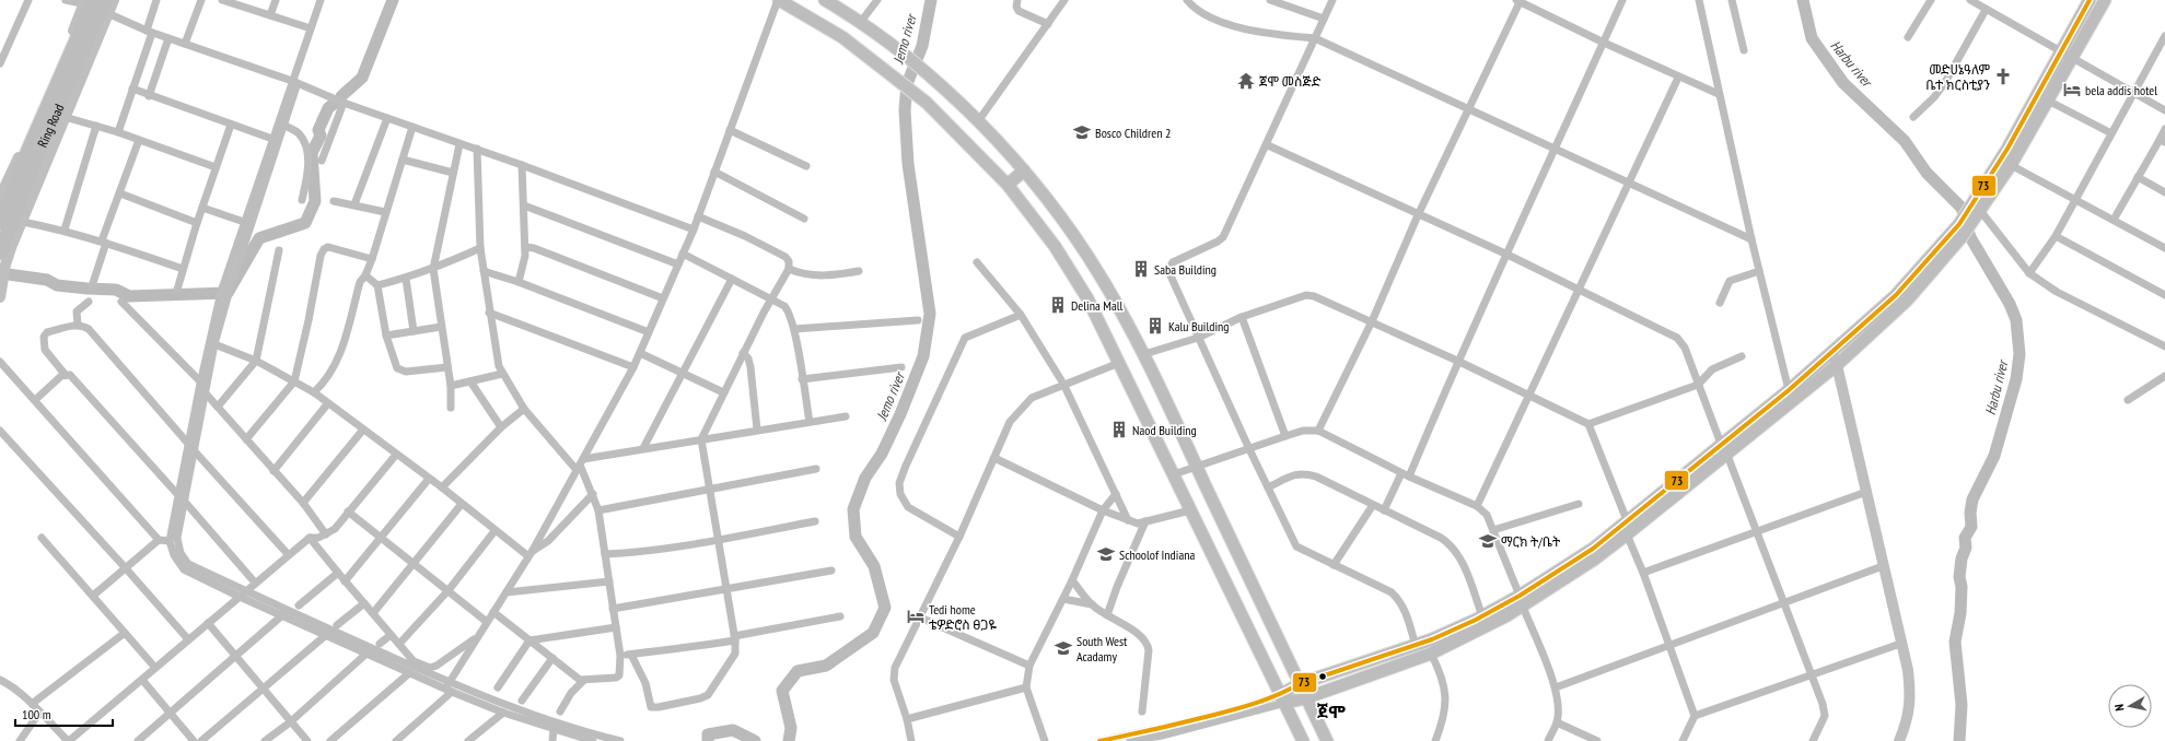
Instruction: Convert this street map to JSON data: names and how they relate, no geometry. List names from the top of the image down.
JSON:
{
  "streets": {
    "highway": ["Ring Road"]
  },
  "districts": ["ጀሞ"],
  "water": ["Jemo river", "Harbu river"],
  "places": {
    "church": ["መድሀኔዓለም ቤተ ክርስቲያን"],
    "temple": ["ጀሞ መስጅድ"],
    "hotel": ["bela addis hotel", "Tedi home ቴዎድሮስ ፀጋዬ"],
    "school or university": [
      "Bosco Children 2",
      "ማርክ ት/ቤት",
      "Schoolof Indiana",
      "South West Acadamy"
    ],
    "building": [
      "Saba Building",
      "Delina Mall",
      "Kalu Building",
      "Naod Building"
    ]
  },
  "lines": ["transit line 73"],
  "scale_bar": "100 m",
  "north": "left"
}
